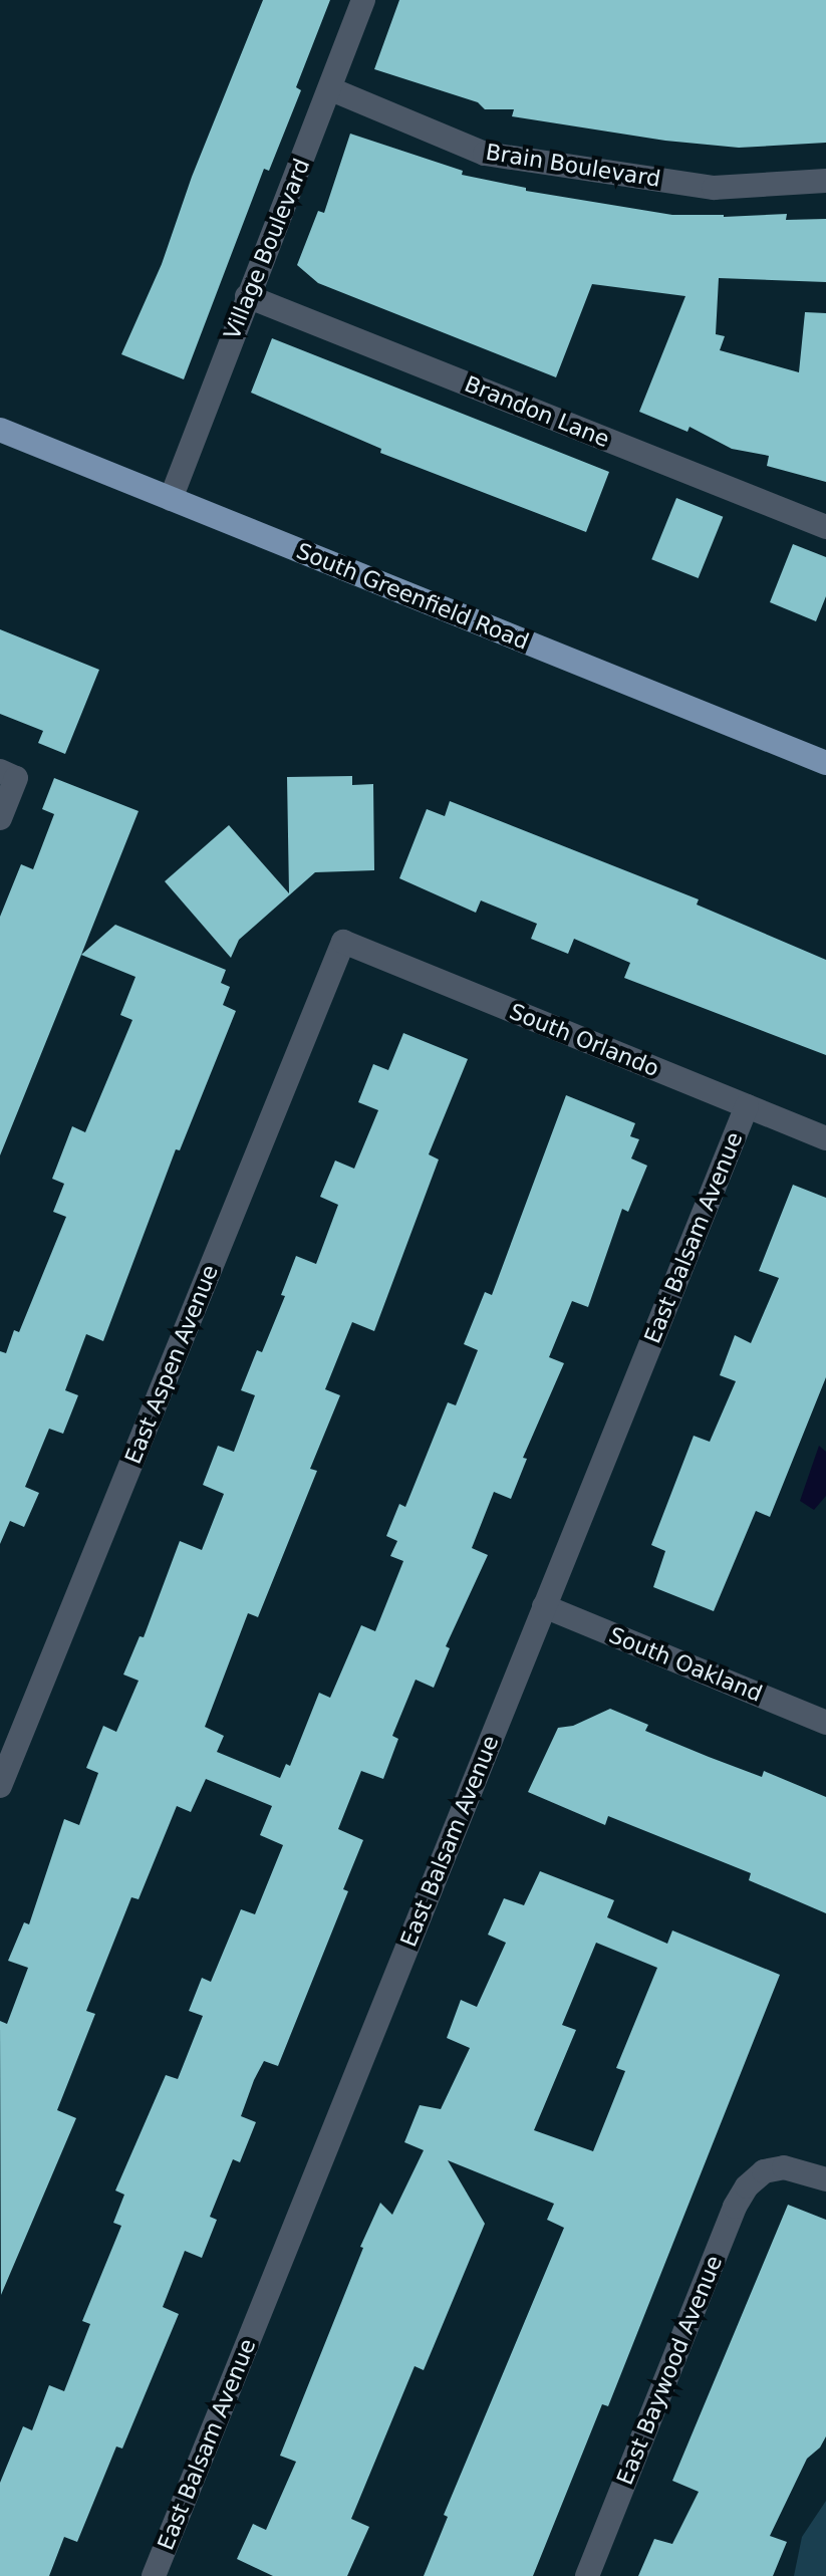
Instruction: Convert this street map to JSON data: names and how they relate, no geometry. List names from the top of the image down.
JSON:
{
  "streets": {
    "main road": ["South Greenfield Road"],
    "street": [
      "Brain Boulevard",
      "Village Boulevard",
      "Brandon Lane",
      "South Orlando",
      "East Balsam Avenue",
      "East Aspen Avenue",
      "South Oakland",
      "East Baywood Avenue"
    ]
  },
  "crossings": [
    ["Brain Boulevard", "Village Boulevard"],
    ["Village Boulevard", "Brandon Lane"],
    ["Village Boulevard", "South Greenfield Road"],
    ["South Orlando", "East Balsam Avenue"],
    ["South Orlando", "East Aspen Avenue"],
    ["East Balsam Avenue", "South Oakland"]
  ]
}
